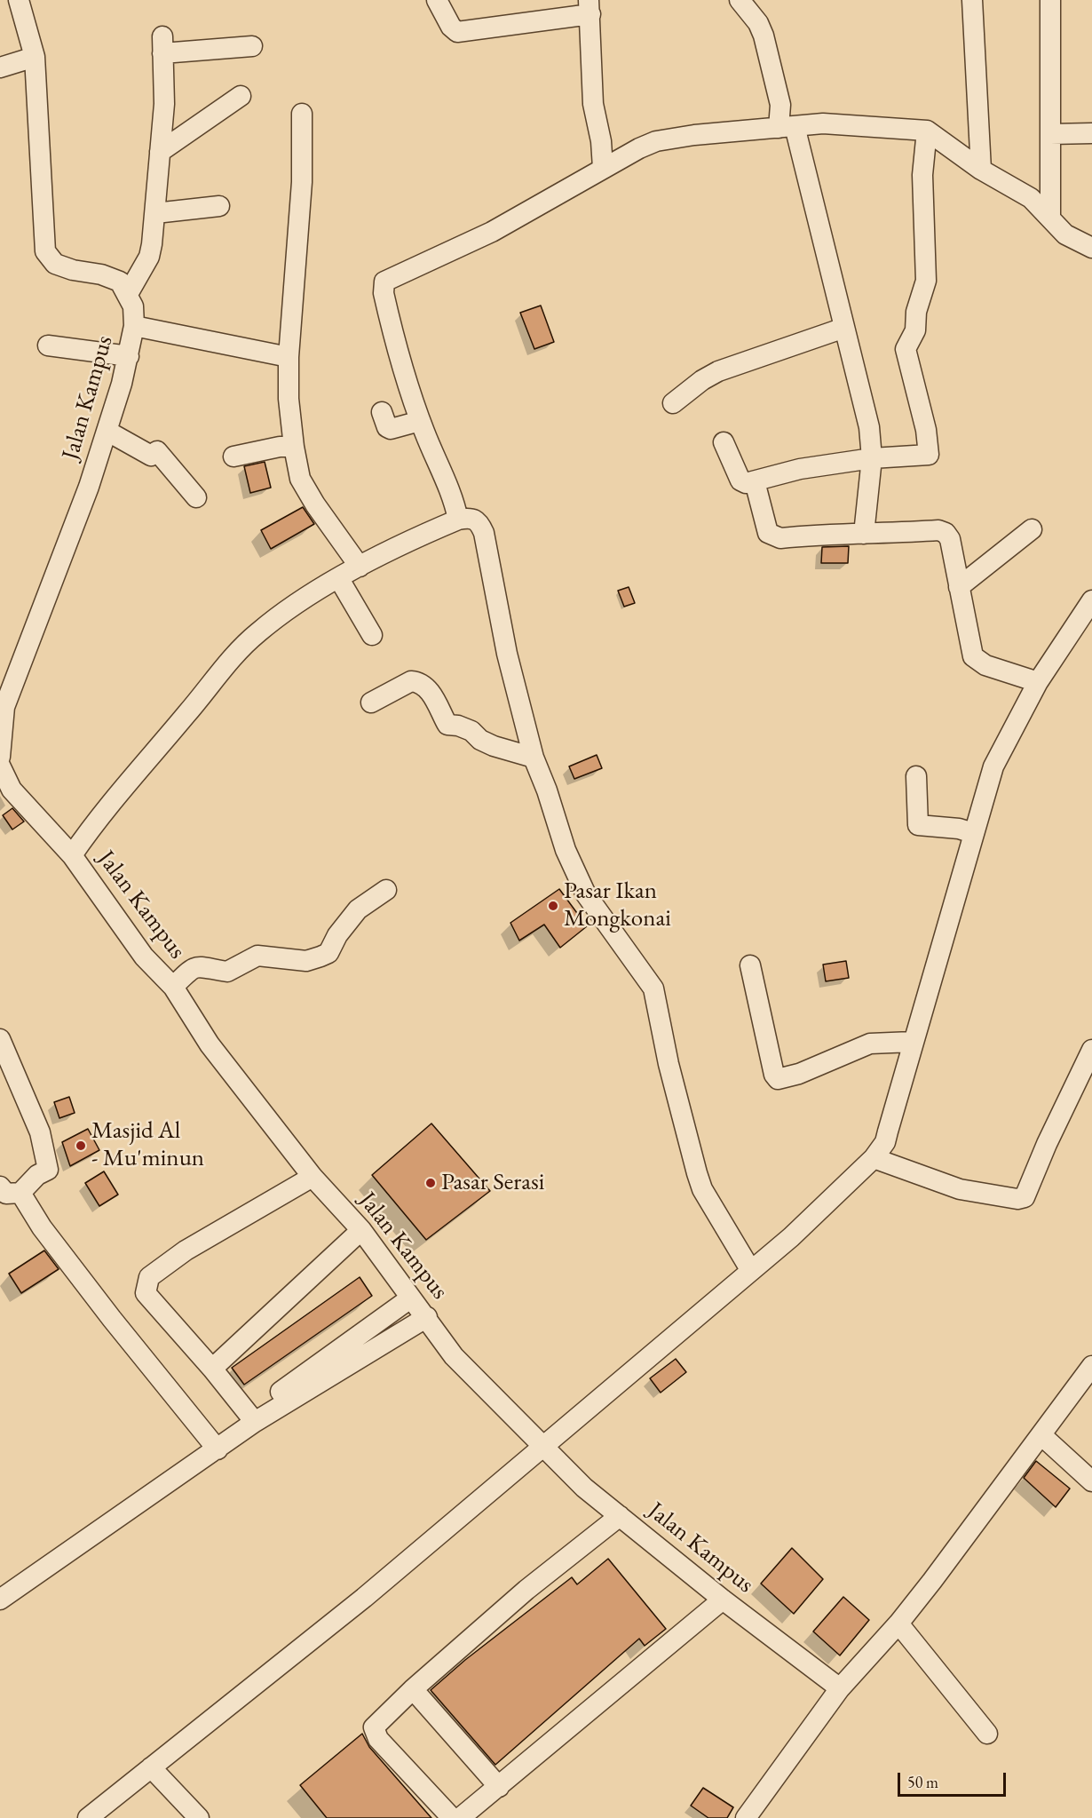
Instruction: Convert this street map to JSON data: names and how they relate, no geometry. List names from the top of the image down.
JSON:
{
  "streets": {
    "street": ["Jalan Kampus"]
  },
  "places": ["Pasar Ikan Mongkonai", "Masjid Al - Mu'minun", "Pasar Serasi"],
  "scale_bar": "50 m"
}
